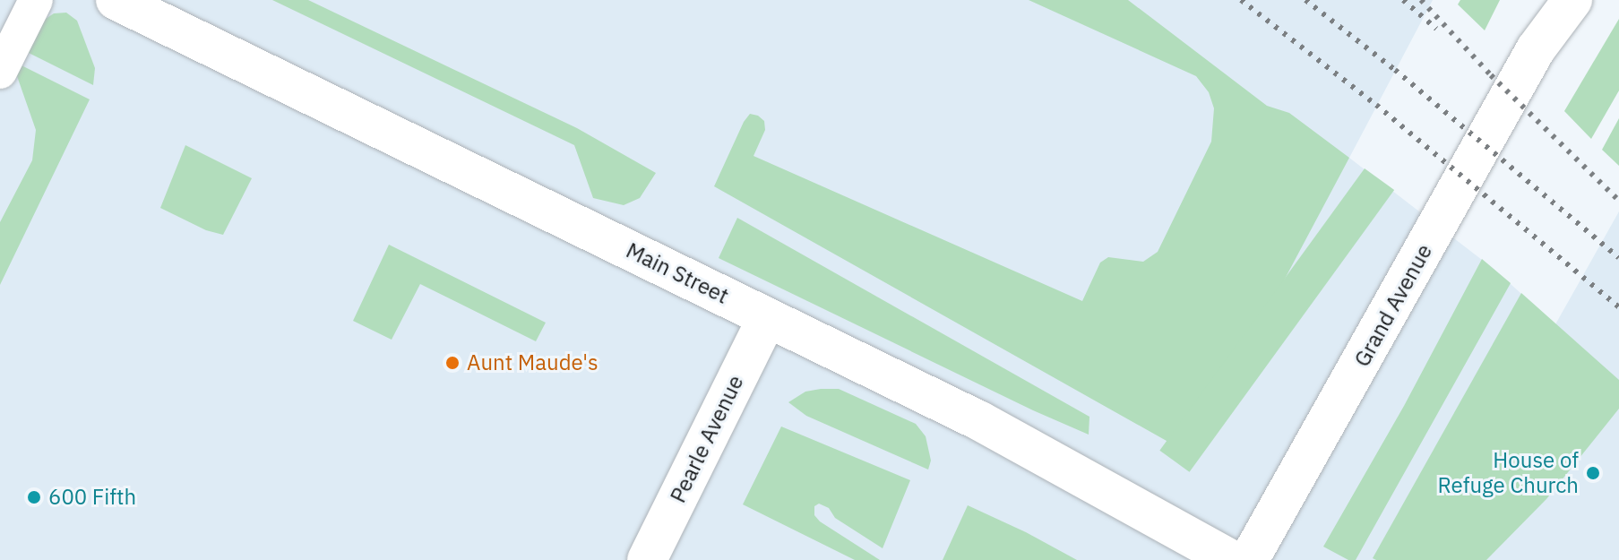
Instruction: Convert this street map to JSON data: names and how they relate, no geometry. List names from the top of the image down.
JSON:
{
  "streets": {
    "street": ["Main Street", "Grand Avenue", "Pearle Avenue"]
  },
  "crossings": [
    ["Main Street", "Pearle Avenue"]
  ],
  "places": ["Aunt Maude's", "House of Refuge Church", "600 Fifth"]
}
